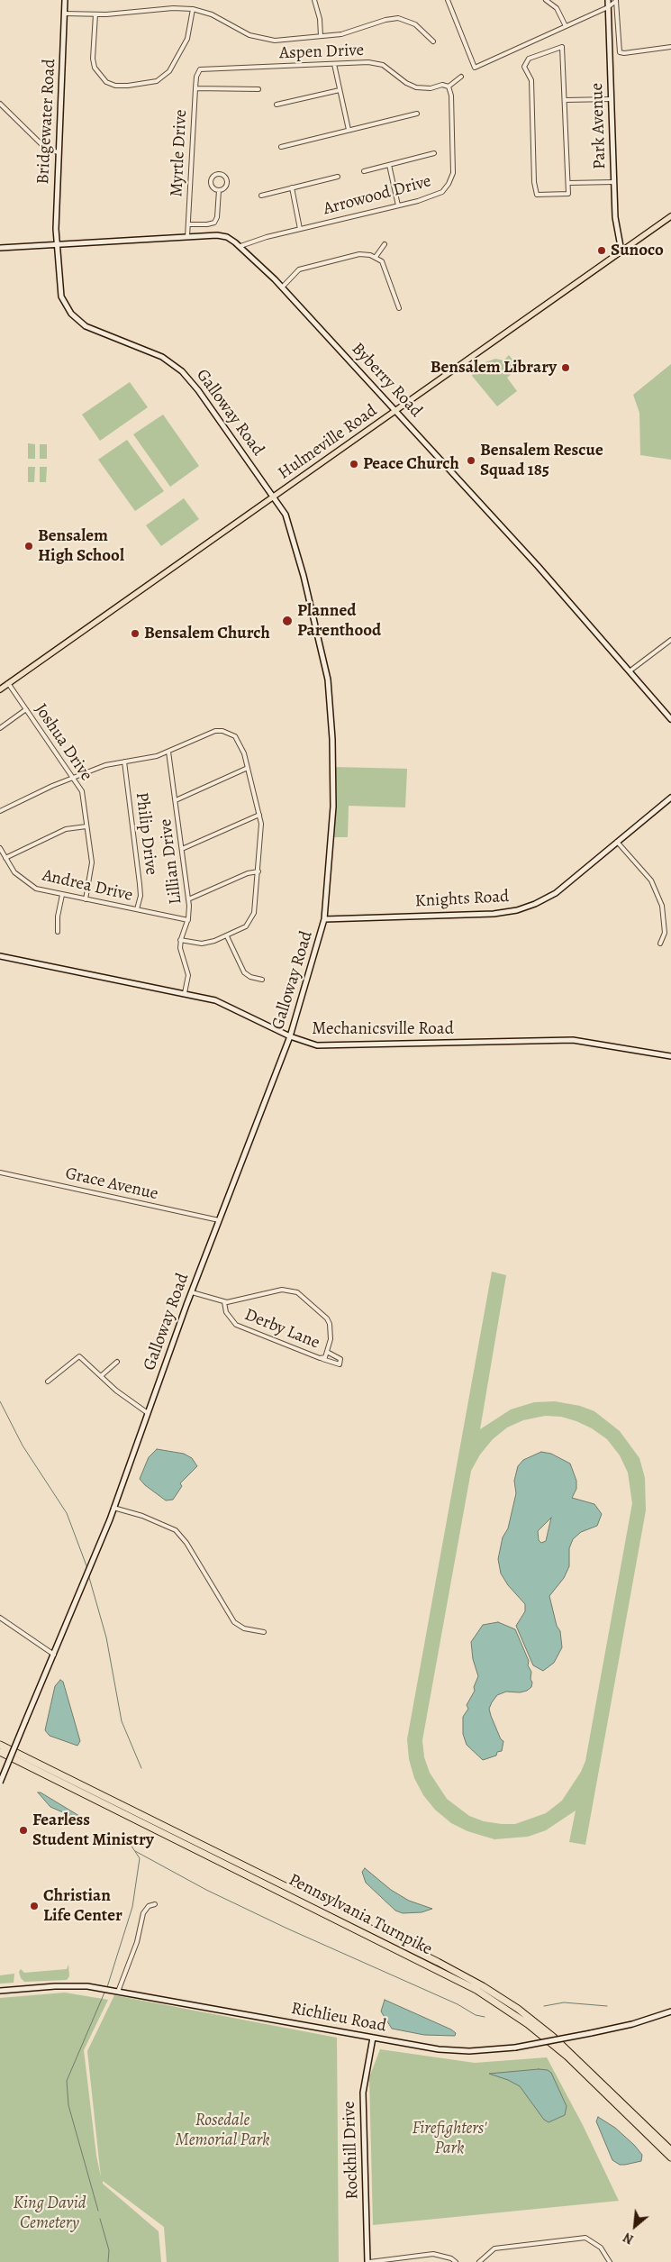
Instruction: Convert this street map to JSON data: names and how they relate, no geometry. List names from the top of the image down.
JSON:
{
  "streets": {
    "highway": ["Pennsylvania Turnpike"],
    "main road": [
      "Bridgewater Road",
      "Park Avenue",
      "Byberry Road",
      "Galloway Road",
      "Hulmeville Road",
      "Knights Road",
      "Mechanicsville Road",
      "Richlieu Road",
      "Rockhill Drive"
    ],
    "street": [
      "Aspen Drive",
      "Myrtle Drive",
      "Arrowood Drive",
      "Joshua Drive",
      "Philip Drive",
      "Lillian Drive",
      "Andrea Drive",
      "Grace Avenue",
      "Derby Lane"
    ]
  },
  "crossings": [
    ["Aspen Drive", "Myrtle Drive"],
    ["Aspen Drive", "Arrowood Drive"],
    ["Bridgewater Road", "Byberry Road"],
    ["Bridgewater Road", "Galloway Road"],
    ["Park Avenue", "Hulmeville Road"],
    ["Myrtle Drive", "Byberry Road"],
    ["Arrowood Drive", "Byberry Road"],
    ["Byberry Road", "Galloway Road"],
    ["Byberry Road", "Hulmeville Road"],
    ["Galloway Road", "Hulmeville Road"],
    ["Galloway Road", "Knights Road"],
    ["Galloway Road", "Mechanicsville Road"],
    ["Galloway Road", "Grace Avenue"],
    ["Galloway Road", "Derby Lane"],
    ["Hulmeville Road", "Joshua Drive"],
    ["Joshua Drive", "Andrea Drive"],
    ["Philip Drive", "Andrea Drive"],
    ["Lillian Drive", "Andrea Drive"],
    ["Richlieu Road", "Rockhill Drive"]
  ],
  "parks": ["Rosedale Memorial Park", "Firefighters' Park", "King David Cemetery"],
  "places": [
    "Sunoco",
    "Bensalem Library",
    "Bensalem Rescue Squad 185",
    "Peace Church",
    "Bensalem High School",
    "Planned Parenthood",
    "Bensalem Church",
    "Fearless Student Ministry",
    "Christian Life Center"
  ],
  "north": "bottom left"
}
